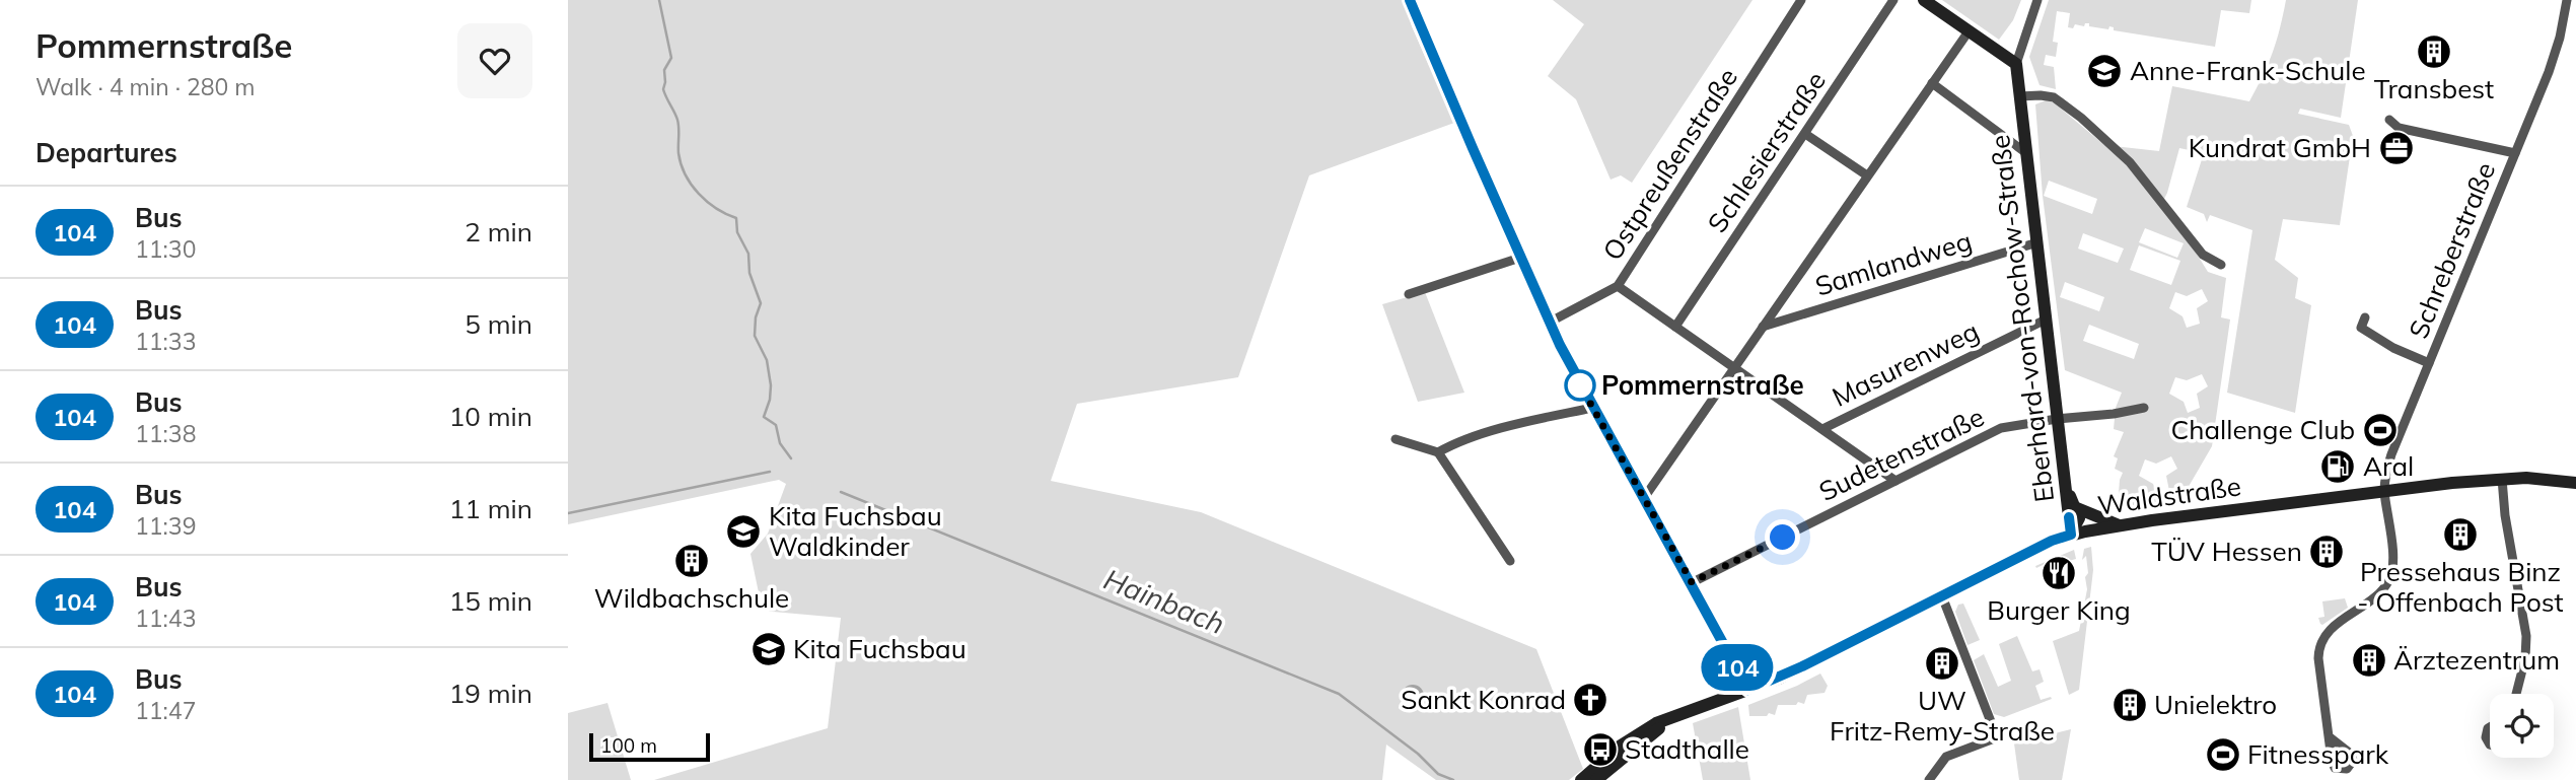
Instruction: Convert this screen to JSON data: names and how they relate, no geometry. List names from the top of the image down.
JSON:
{
  "streets": {
    "main road": ["Eberhard-von-Rochow-Straße", "Waldstraße"],
    "street": [
      "Schlesierstraße",
      "Ostpreußenstraße",
      "Schreberstraße",
      "Samlandweg",
      "Masurenweg",
      "Sudetenstraße"
    ]
  },
  "crossings": [
    ["Schreberstraße", "Waldstraße"],
    ["Samlandweg", "Eberhard-von-Rochow-Straße"],
    ["Eberhard-von-Rochow-Straße", "Masurenweg"],
    ["Eberhard-von-Rochow-Straße", "Sudetenstraße"],
    ["Eberhard-von-Rochow-Straße", "Waldstraße"]
  ],
  "water": ["Hainbach"],
  "places": {
    "building": [
      "Transbest",
      "Pressehaus Binz - Offenbach Post",
      "TÜV Hessen",
      "Wildbachschule",
      "Ärztezentrum",
      "UW Fritz-Remy-Straße",
      "Unielektro"
    ],
    "school or university": ["Anne-Frank-Schule", "Kita Fuchsbau Waldkinder", "Kita Fuchsbau"],
    "office": ["Kundrat GmbH"],
    "other": ["Pommernstraße"],
    "sports": ["Challenge Club", "Fitnesspark"],
    "fuel station": ["Aral"],
    "restaurant": ["Burger King"],
    "church": ["Sankt Konrad"],
    "bus stop": ["Stadthalle"]
  },
  "lines": ["bus line 104"],
  "scale_bar": "100 m",
  "page": {
    "heading": [
      ["Pommernstraße", "Walk · 4 min · 280 m"],
      "Departures"
    ],
    "on_map": "104",
    "list": [
      {
        "mark": "104",
        "name": "Bus",
        "note": "11:30",
        "value": "2 min"
      },
      {
        "mark": "104",
        "name": "Bus",
        "note": "11:33",
        "value": "5 min"
      },
      {
        "mark": "104",
        "name": "Bus",
        "note": "11:38",
        "value": "10 min"
      },
      {
        "mark": "104",
        "name": "Bus",
        "note": "11:39",
        "value": "11 min"
      },
      {
        "mark": "104",
        "name": "Bus",
        "note": "11:43",
        "value": "15 min"
      },
      {
        "mark": "104",
        "name": "Bus",
        "note": "11:47",
        "value": "19 min"
      }
    ],
    "scale": "100 m"
  }
}
